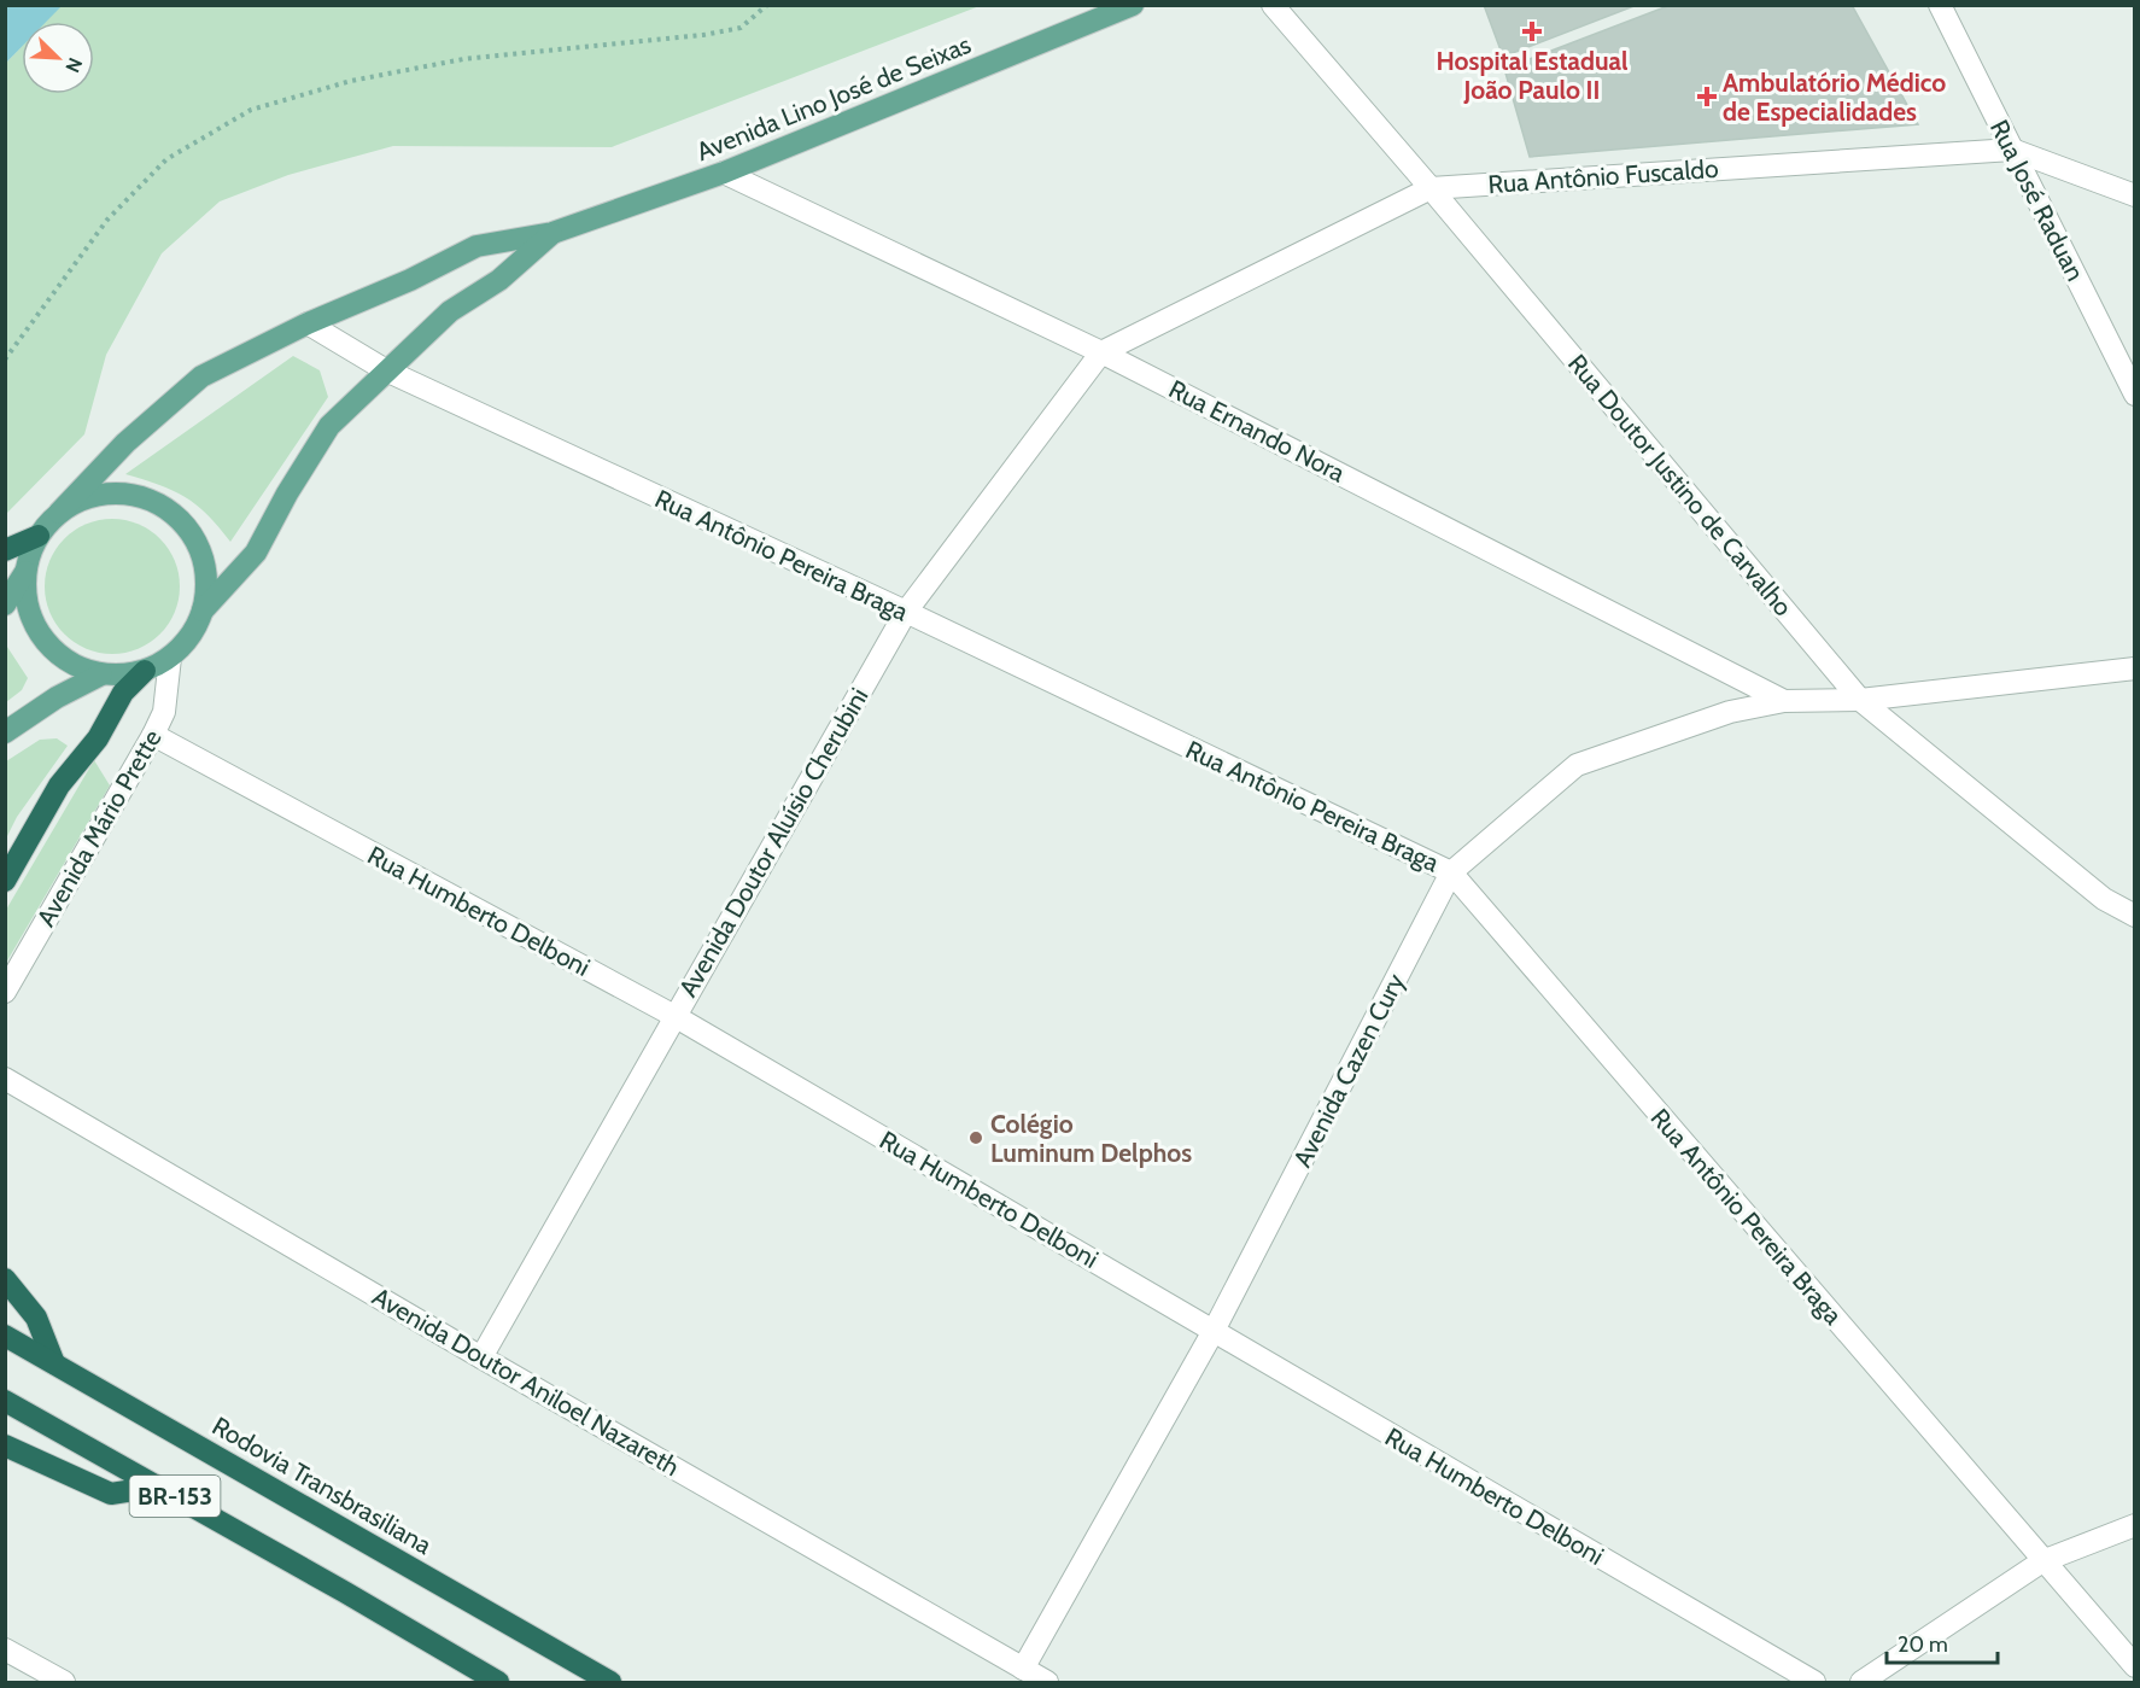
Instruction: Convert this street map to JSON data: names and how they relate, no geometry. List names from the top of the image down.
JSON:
{
  "streets": {
    "highway": ["Rodovia Transbrasiliana", "BR-153"],
    "main road": ["Avenida Lino José de Seixas"],
    "street": [
      "Rua Antônio Fuscaldo",
      "Rua José Raduan",
      "Rua Ernando Nora",
      "Rua Doutor Justino de Carvalho",
      "Rua Antônio Pereira Braga",
      "Avenida Mário Prette",
      "Avenida Doutor Aluísio Cherubini",
      "Rua Humberto Delboni",
      "Avenida Cazen Cury",
      "Avenida Doutor Aniloel Nazareth"
    ]
  },
  "crossings": [
    ["Avenida Lino José de Seixas", "Rua Ernando Nora"],
    ["Avenida Lino José de Seixas", "Rua Antônio Pereira Braga"],
    ["Avenida Lino José de Seixas", "Avenida Mário Prette"],
    ["Rua Antônio Fuscaldo", "Rua José Raduan"],
    ["Rua Antônio Fuscaldo", "Rua Ernando Nora"],
    ["Rua Antônio Fuscaldo", "Rua Doutor Justino de Carvalho"],
    ["Rua Antônio Fuscaldo", "Avenida Doutor Aluísio Cherubini"],
    ["Rua Ernando Nora", "Avenida Doutor Aluísio Cherubini"],
    ["Rua Ernando Nora", "Avenida Cazen Cury"],
    ["Rua Doutor Justino de Carvalho", "Avenida Cazen Cury"],
    ["Rua Antônio Pereira Braga", "Avenida Doutor Aluísio Cherubini"],
    ["Rua Antônio Pereira Braga", "Avenida Cazen Cury"],
    ["Avenida Mário Prette", "Rua Humberto Delboni"],
    ["Avenida Doutor Aluísio Cherubini", "Rua Humberto Delboni"],
    ["Avenida Doutor Aluísio Cherubini", "Avenida Doutor Aniloel Nazareth"],
    ["Rua Humberto Delboni", "Avenida Cazen Cury"],
    ["Avenida Cazen Cury", "Avenida Doutor Aniloel Nazareth"]
  ],
  "places": {
    "health": ["Hospital Estadual João Paulo II", "Ambulatório Médico de Especialidades"],
    "other": ["Colégio Luminum Delphos"]
  },
  "scale_bar": "20 m",
  "north": "bottom right"
}
